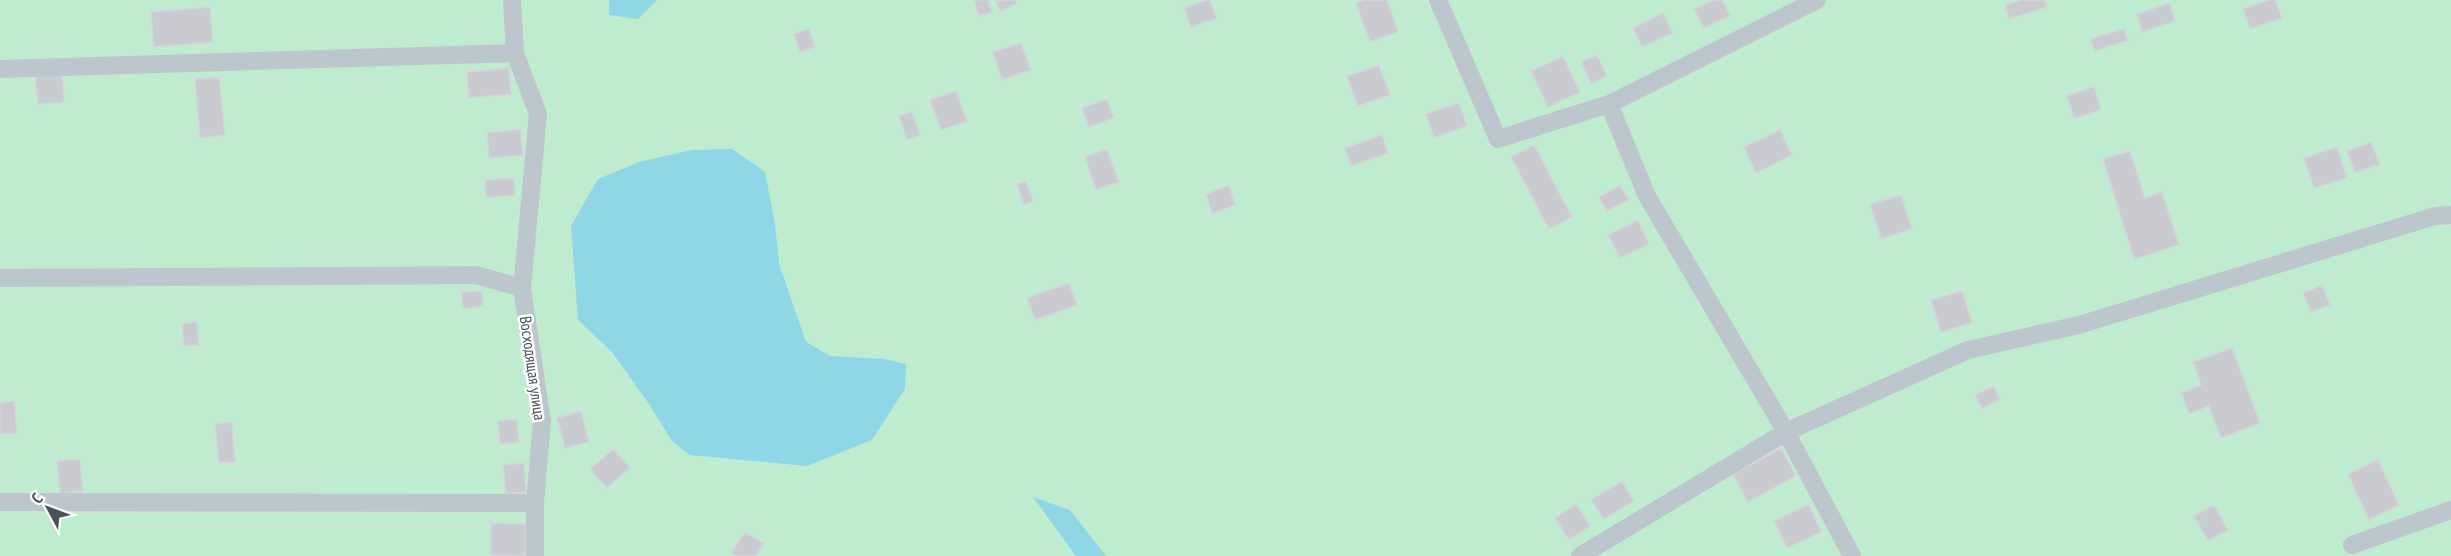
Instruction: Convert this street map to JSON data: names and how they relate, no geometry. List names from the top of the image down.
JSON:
{
  "streets": {
    "lane": ["Восходящая улица"]
  },
  "north": "top left"
}
